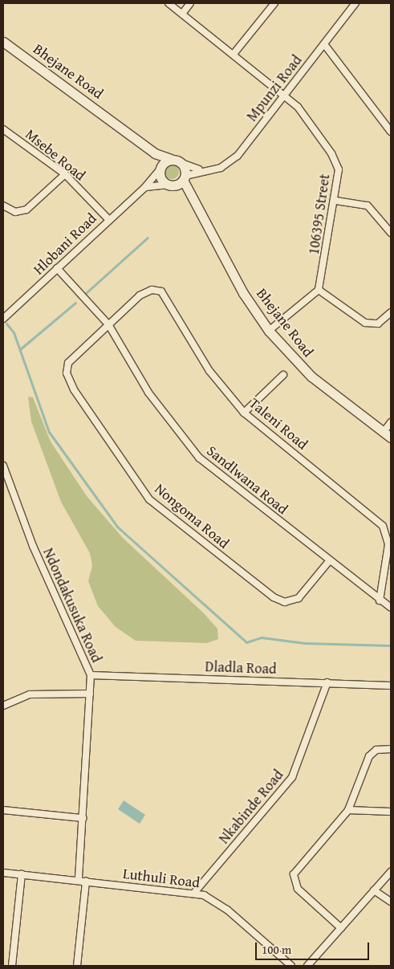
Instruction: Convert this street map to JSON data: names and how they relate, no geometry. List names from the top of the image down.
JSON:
{
  "streets": {
    "street": [
      "Bhejane Road",
      "Mpunzi Road",
      "Msebe Road",
      "106395 Street",
      "Hlobani Road",
      "Taleni Road",
      "Sandlwana Road",
      "Nongoma Road",
      "Ndondakusuka Road",
      "Dladla Road",
      "Nkabinde Road",
      "Luthuli Road"
    ]
  },
  "crossings": [
    ["Bhejane Road", "Mpunzi Road"],
    ["Bhejane Road", "Hlobani Road"],
    ["Mpunzi Road", "106395 Street"],
    ["Mpunzi Road", "Hlobani Road"],
    ["Msebe Road", "Hlobani Road"],
    ["Hlobani Road", "Sandlwana Road"],
    ["Taleni Road", "Sandlwana Road"],
    ["Taleni Road", "Nongoma Road"],
    ["Sandlwana Road", "Nongoma Road"],
    ["Ndondakusuka Road", "Dladla Road"],
    ["Ndondakusuka Road", "Luthuli Road"],
    ["Dladla Road", "Nkabinde Road"],
    ["Nkabinde Road", "Luthuli Road"]
  ],
  "scale_bar": "100 m"
}
